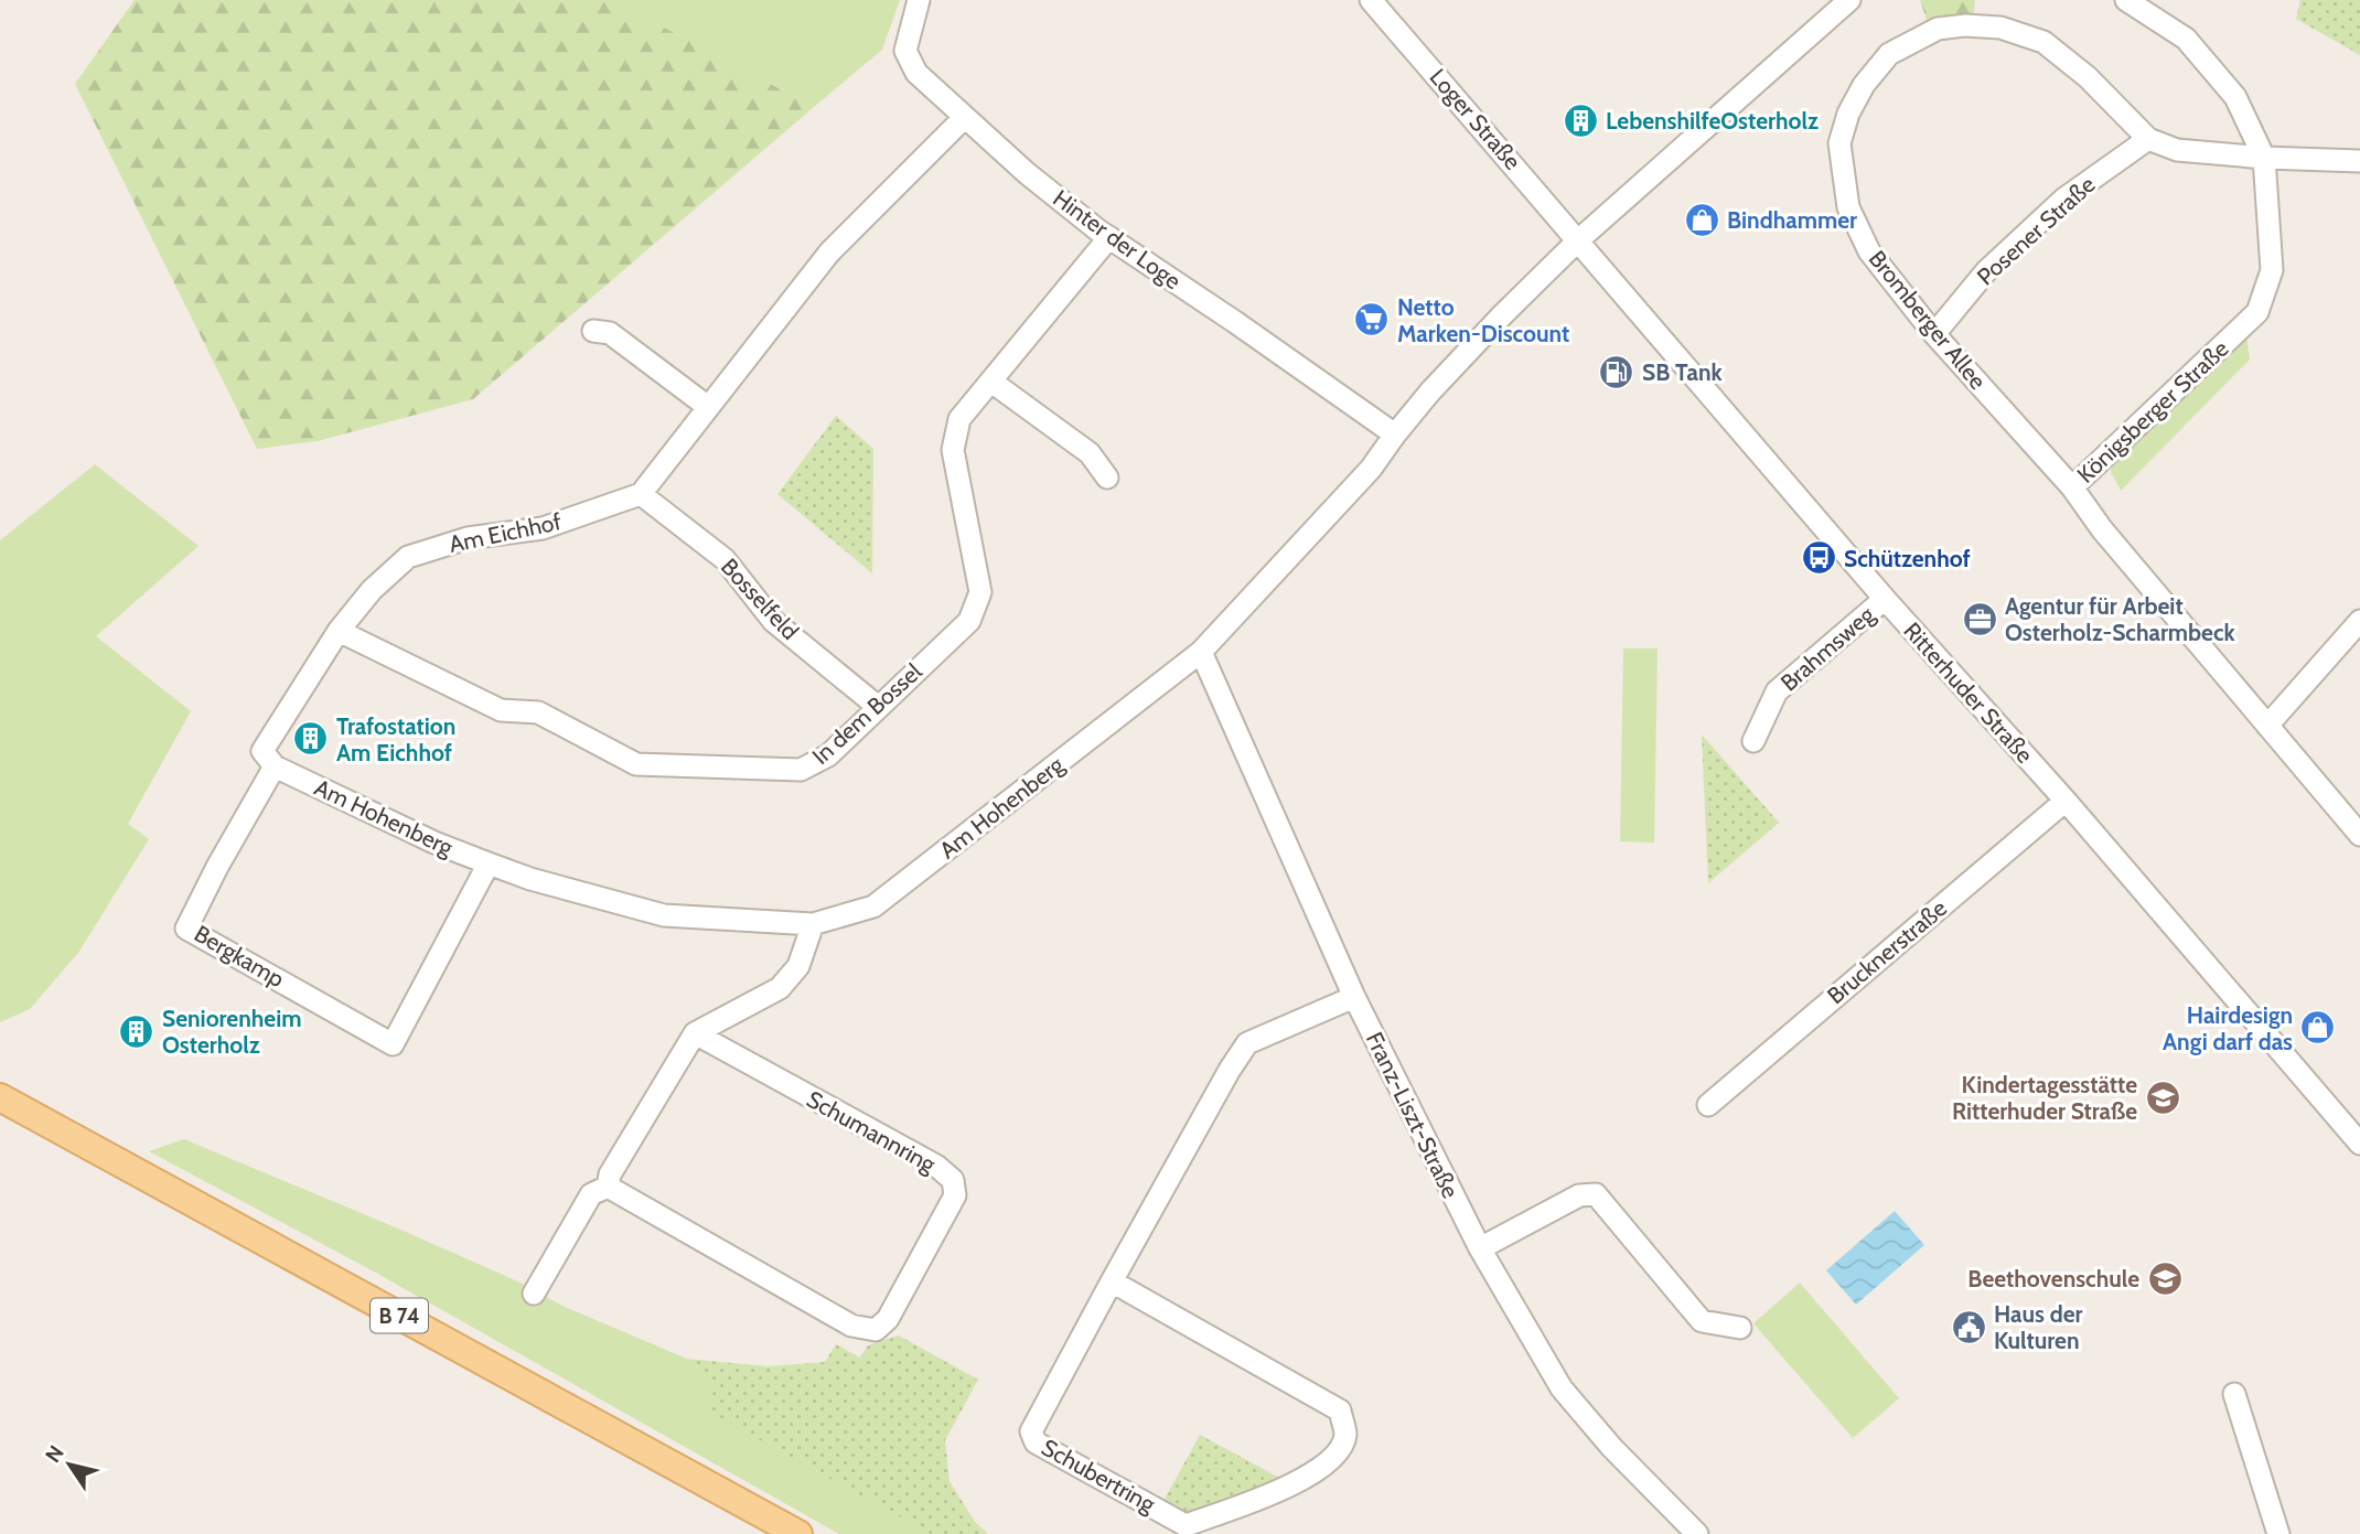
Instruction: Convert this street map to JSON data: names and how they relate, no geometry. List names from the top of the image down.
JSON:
{
  "streets": {
    "main road": ["B 74"],
    "street": [
      "Loger Straße",
      "Posener Straße",
      "Hinter der Loge",
      "Bromberger Allee",
      "Königsberger Straße",
      "Am Eichhof",
      "Bosselfeld",
      "Brahmsweg",
      "Ritterhuder Straße",
      "In dem Bossel",
      "Am Hohenberg",
      "Brucknerstraße",
      "Bergkamp",
      "Franz-Liszt-Straße",
      "Schumannring",
      "Schubertring"
    ]
  },
  "crossings": [
    ["Loger Straße", "Ritterhuder Straße"],
    ["Loger Straße", "Am Hohenberg"],
    ["Posener Straße", "Bromberger Allee"],
    ["Hinter der Loge", "In dem Bossel"],
    ["Hinter der Loge", "Am Hohenberg"],
    ["Bromberger Allee", "Königsberger Straße"],
    ["Am Eichhof", "Bosselfeld"],
    ["Am Eichhof", "In dem Bossel"],
    ["Am Eichhof", "Am Hohenberg"],
    ["Am Eichhof", "Bergkamp"],
    ["Bosselfeld", "In dem Bossel"],
    ["Brahmsweg", "Ritterhuder Straße"],
    ["Ritterhuder Straße", "Am Hohenberg"],
    ["Ritterhuder Straße", "Brucknerstraße"],
    ["Am Hohenberg", "Bergkamp"],
    ["Am Hohenberg", "Franz-Liszt-Straße"],
    ["Franz-Liszt-Straße", "Schubertring"]
  ],
  "places": {
    "building": ["LebenshilfeOsterholz", "Trafostation Am Eichhof", "Seniorenheim Osterholz"],
    "shop": ["Bindhammer", "Hairdesign Angi darf das"],
    "supermarket": ["Netto Marken-Discount"],
    "fuel station": ["SB Tank"],
    "bus stop": ["Schützenhof"],
    "office": ["Agentur für Arbeit Osterholz-Scharmbeck"],
    "school or university": ["Kindertagesstätte Ritterhuder Straße", "Beethovenschule"],
    "public building": ["Haus der Kulturen"]
  },
  "north": "top left"
}
